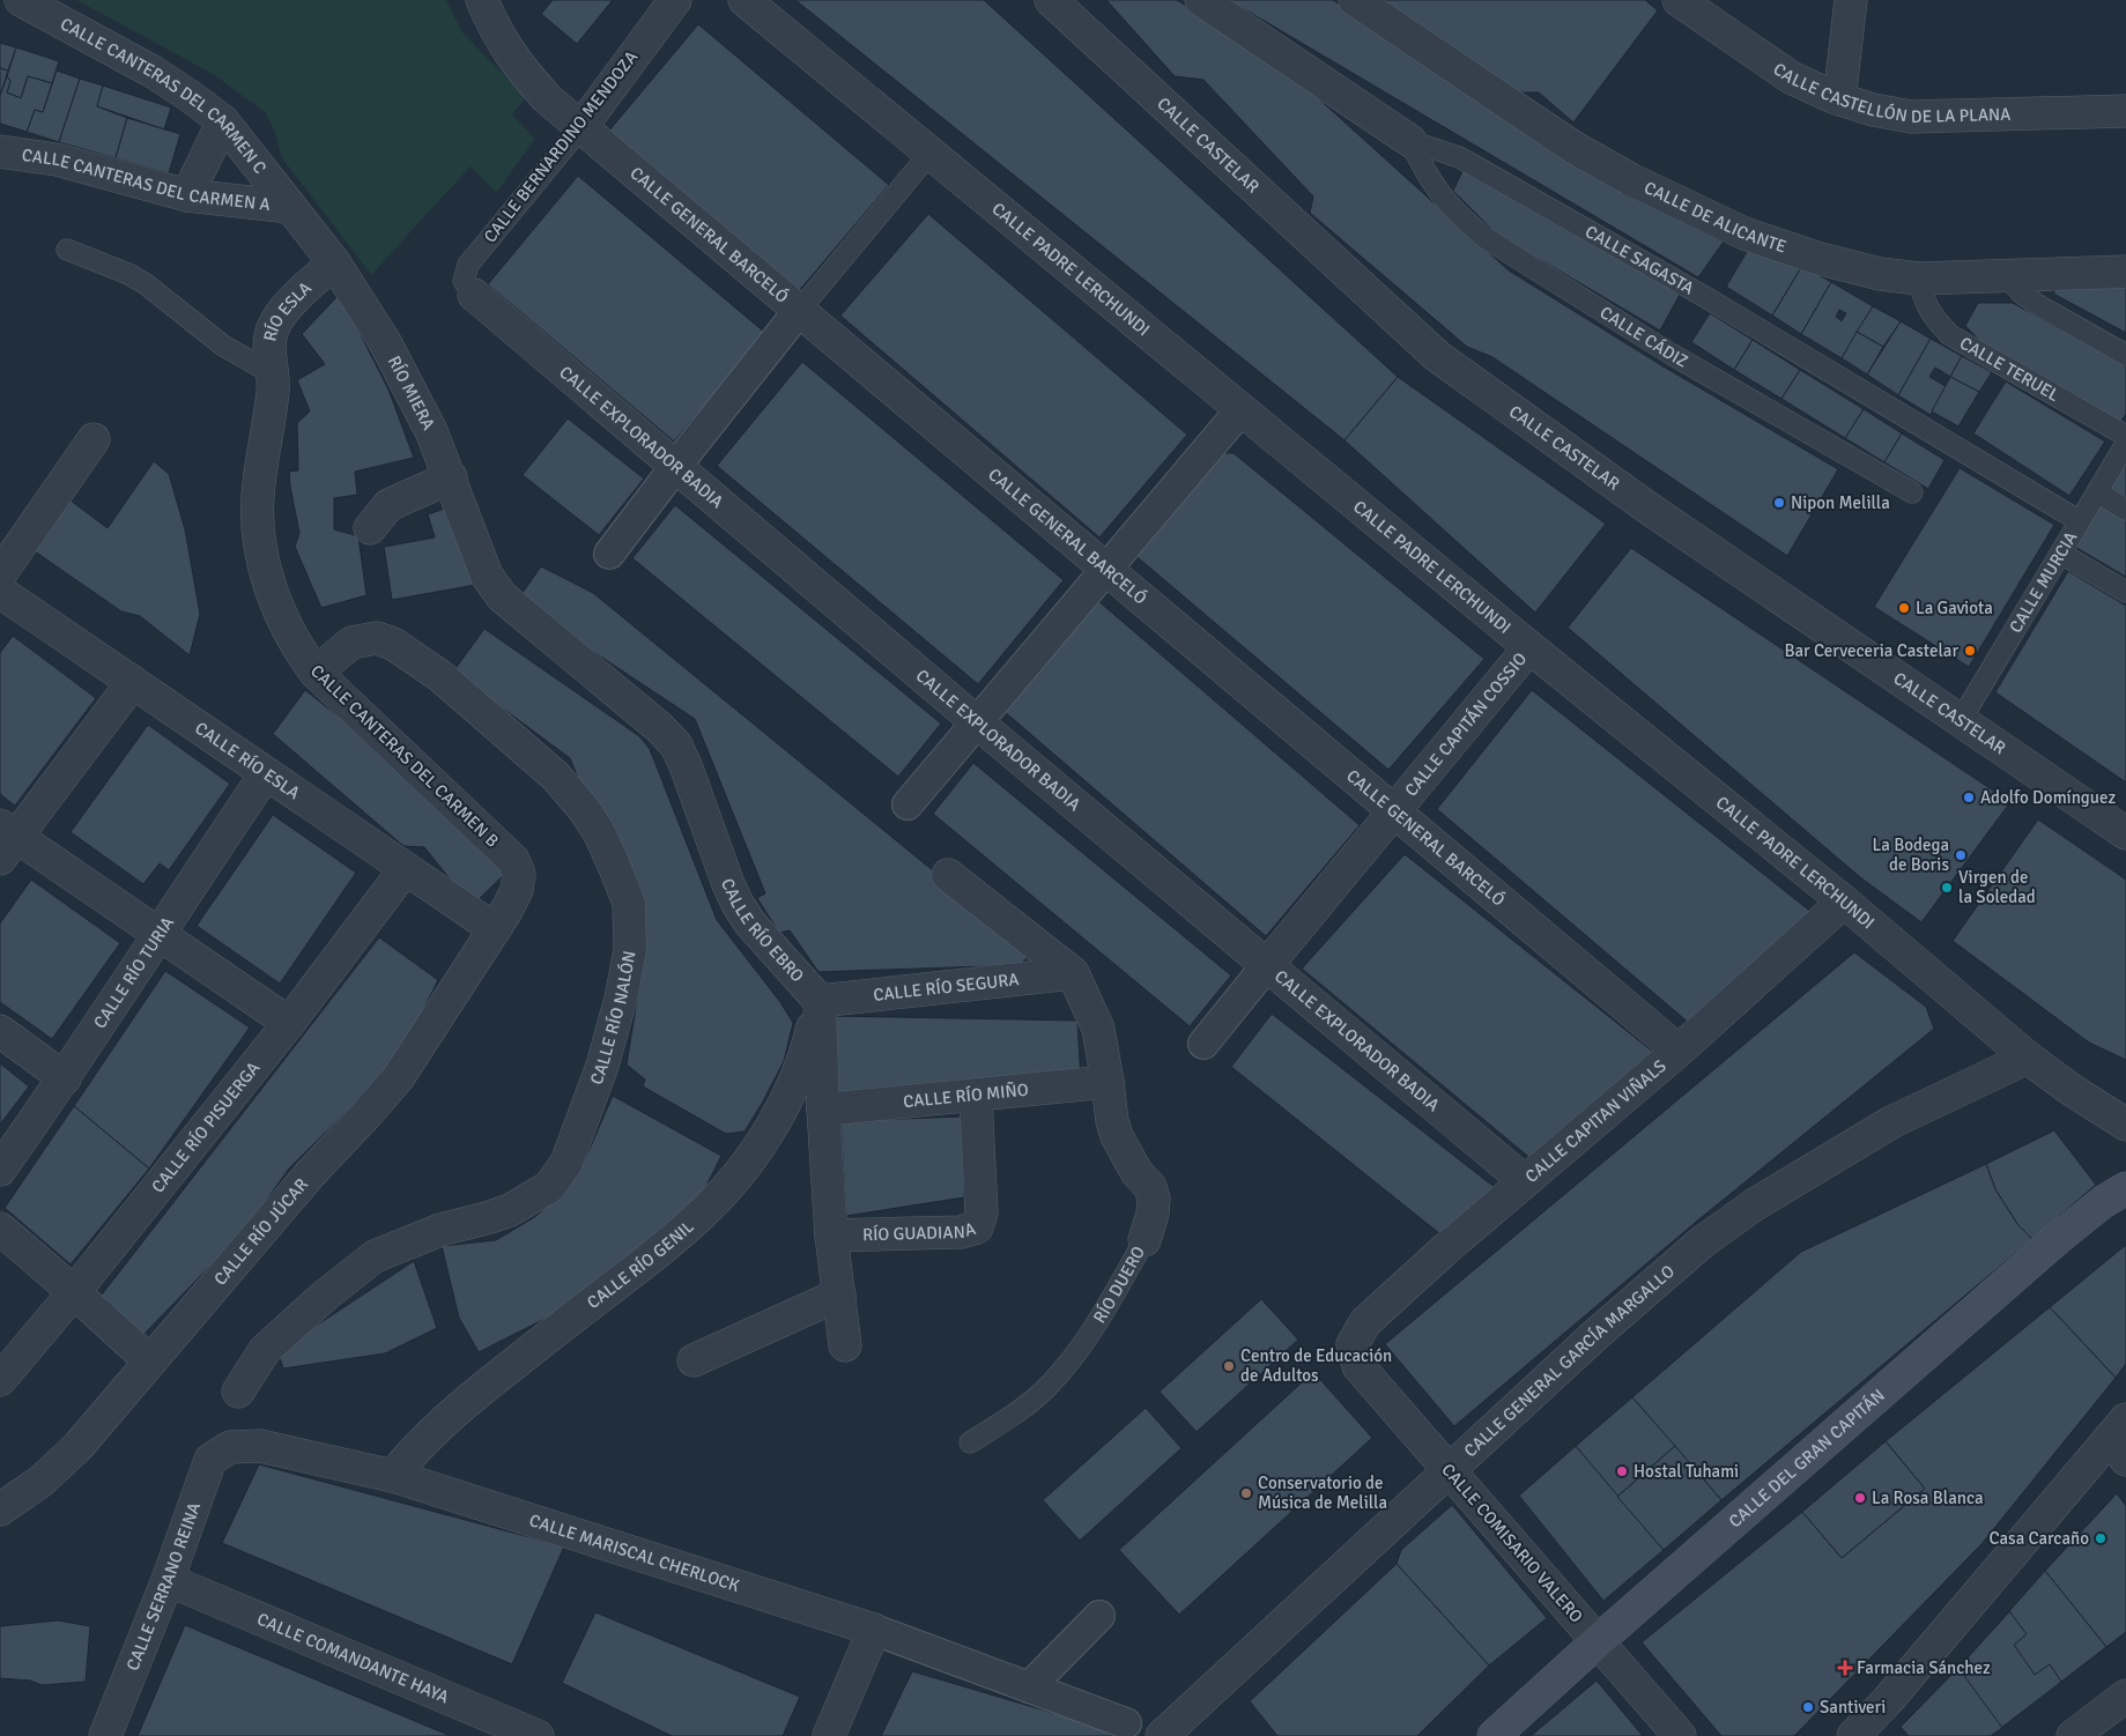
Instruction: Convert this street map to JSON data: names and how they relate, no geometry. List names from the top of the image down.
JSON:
{
  "streets": {
    "main road": ["CALLE DEL GRAN CAPITÁN"],
    "street": [
      "CALLE CASTELLÓN DE LA PLANA",
      "CALLE CANTERAS DEL CARMEN C",
      "CALLE CASTELAR",
      "CALLE BERNARDINO MENDOZA",
      "CALLE CANTERAS DEL CARMEN A",
      "CALLE DE ALICANTE",
      "CALLE GENERAL BARCELÓ",
      "CALLE SAGASTA",
      "CALLE PADRE LERCHUNDI",
      "RÍO ESLA",
      "RÍO MIERA",
      "CALLE EXPLORADOR BADIA",
      "CALLE CAPITÁN COSSIO",
      "CALLE CANTERAS DEL CARMEN B",
      "CALLE RÍO ESLA",
      "CALLE RÍO EBRO",
      "CALLE RÍO TURIA",
      "CALLE RÍO SEGURA",
      "CALLE RÍO NALÓN",
      "CALLE RÍO MIÑO",
      "CALLE CAPITAN VIÑALS",
      "CALLE RÍO PISUERGA",
      "RÍO GUADIANA",
      "CALLE RÍO JÚCAR",
      "CALLE RÍO GENIL",
      "RÍO DUERO",
      "CALLE GENERAL GARCÍA MARGALLO",
      "CALLE COMISARIO VALERO",
      "CALLE MARISCAL CHERLOCK",
      "CALLE SERRANO REINA",
      "CALLE COMANDANTE HAYA"
    ],
    "lane": ["CALLE CÁDIZ", "CALLE TERUEL", "CALLE MURCIA"]
  },
  "crossings": [
    ["CALLE CANTERAS DEL CARMEN C", "CALLE CANTERAS DEL CARMEN A"],
    ["CALLE CANTERAS DEL CARMEN C", "RÍO MIERA"],
    ["CALLE CASTELAR", "CALLE MURCIA"],
    ["CALLE BERNARDINO MENDOZA", "CALLE GENERAL BARCELÓ"],
    ["CALLE BERNARDINO MENDOZA", "CALLE EXPLORADOR BADIA"],
    ["CALLE CANTERAS DEL CARMEN A", "RÍO MIERA"],
    ["CALLE DE ALICANTE", "CALLE TERUEL"],
    ["CALLE GENERAL BARCELÓ", "CALLE CAPITÁN COSSIO"],
    ["CALLE GENERAL BARCELÓ", "CALLE CAPITAN VIÑALS"],
    ["CALLE SAGASTA", "CALLE CÁDIZ"],
    ["CALLE SAGASTA", "CALLE MURCIA"],
    ["CALLE PADRE LERCHUNDI", "CALLE CAPITÁN COSSIO"],
    ["CALLE PADRE LERCHUNDI", "CALLE CAPITAN VIÑALS"],
    ["CALLE PADRE LERCHUNDI", "CALLE GENERAL GARCÍA MARGALLO"],
    ["RÍO ESLA", "RÍO MIERA"],
    ["RÍO ESLA", "CALLE CANTERAS DEL CARMEN B"],
    ["RÍO MIERA", "CALLE RÍO EBRO"],
    ["CALLE EXPLORADOR BADIA", "CALLE CAPITÁN COSSIO"],
    ["CALLE EXPLORADOR BADIA", "CALLE CAPITAN VIÑALS"],
    ["CALLE CANTERAS DEL CARMEN B", "CALLE RÍO ESLA"],
    ["CALLE CANTERAS DEL CARMEN B", "CALLE RÍO NALÓN"],
    ["CALLE CANTERAS DEL CARMEN B", "CALLE RÍO JÚCAR"],
    ["CALLE RÍO ESLA", "CALLE RÍO TURIA"],
    ["CALLE RÍO ESLA", "CALLE RÍO PISUERGA"],
    ["CALLE RÍO ESLA", "CALLE RÍO JÚCAR"],
    ["CALLE RÍO EBRO", "CALLE RÍO SEGURA"],
    ["CALLE RÍO EBRO", "CALLE RÍO GENIL"],
    ["CALLE RÍO SEGURA", "CALLE RÍO GENIL"],
    ["CALLE RÍO SEGURA", "RÍO DUERO"],
    ["CALLE RÍO MIÑO", "RÍO GUADIANA"],
    ["CALLE RÍO MIÑO", "RÍO DUERO"],
    ["CALLE CAPITAN VIÑALS", "CALLE COMISARIO VALERO"],
    ["CALLE RÍO GENIL", "CALLE MARISCAL CHERLOCK"],
    ["CALLE GENERAL GARCÍA MARGALLO", "CALLE COMISARIO VALERO"],
    ["CALLE DEL GRAN CAPITÁN", "CALLE COMISARIO VALERO"],
    ["CALLE MARISCAL CHERLOCK", "CALLE SERRANO REINA"],
    ["CALLE SERRANO REINA", "CALLE COMANDANTE HAYA"]
  ],
  "places": {
    "other": [
      "Nipon Melilla",
      "La Gaviota",
      "Bar Cerveceria Castelar",
      "Adolfo Domínguez",
      "La Bodega de Boris",
      "Virgen de la Soledad",
      "Centro de Educación de Adultos",
      "Hostal Tuhami",
      "Conservatorio de Música de Melilla",
      "La Rosa Blanca",
      "Casa Carcaño",
      "Santiveri"
    ],
    "health": ["Farmacia Sánchez"]
  }
}
